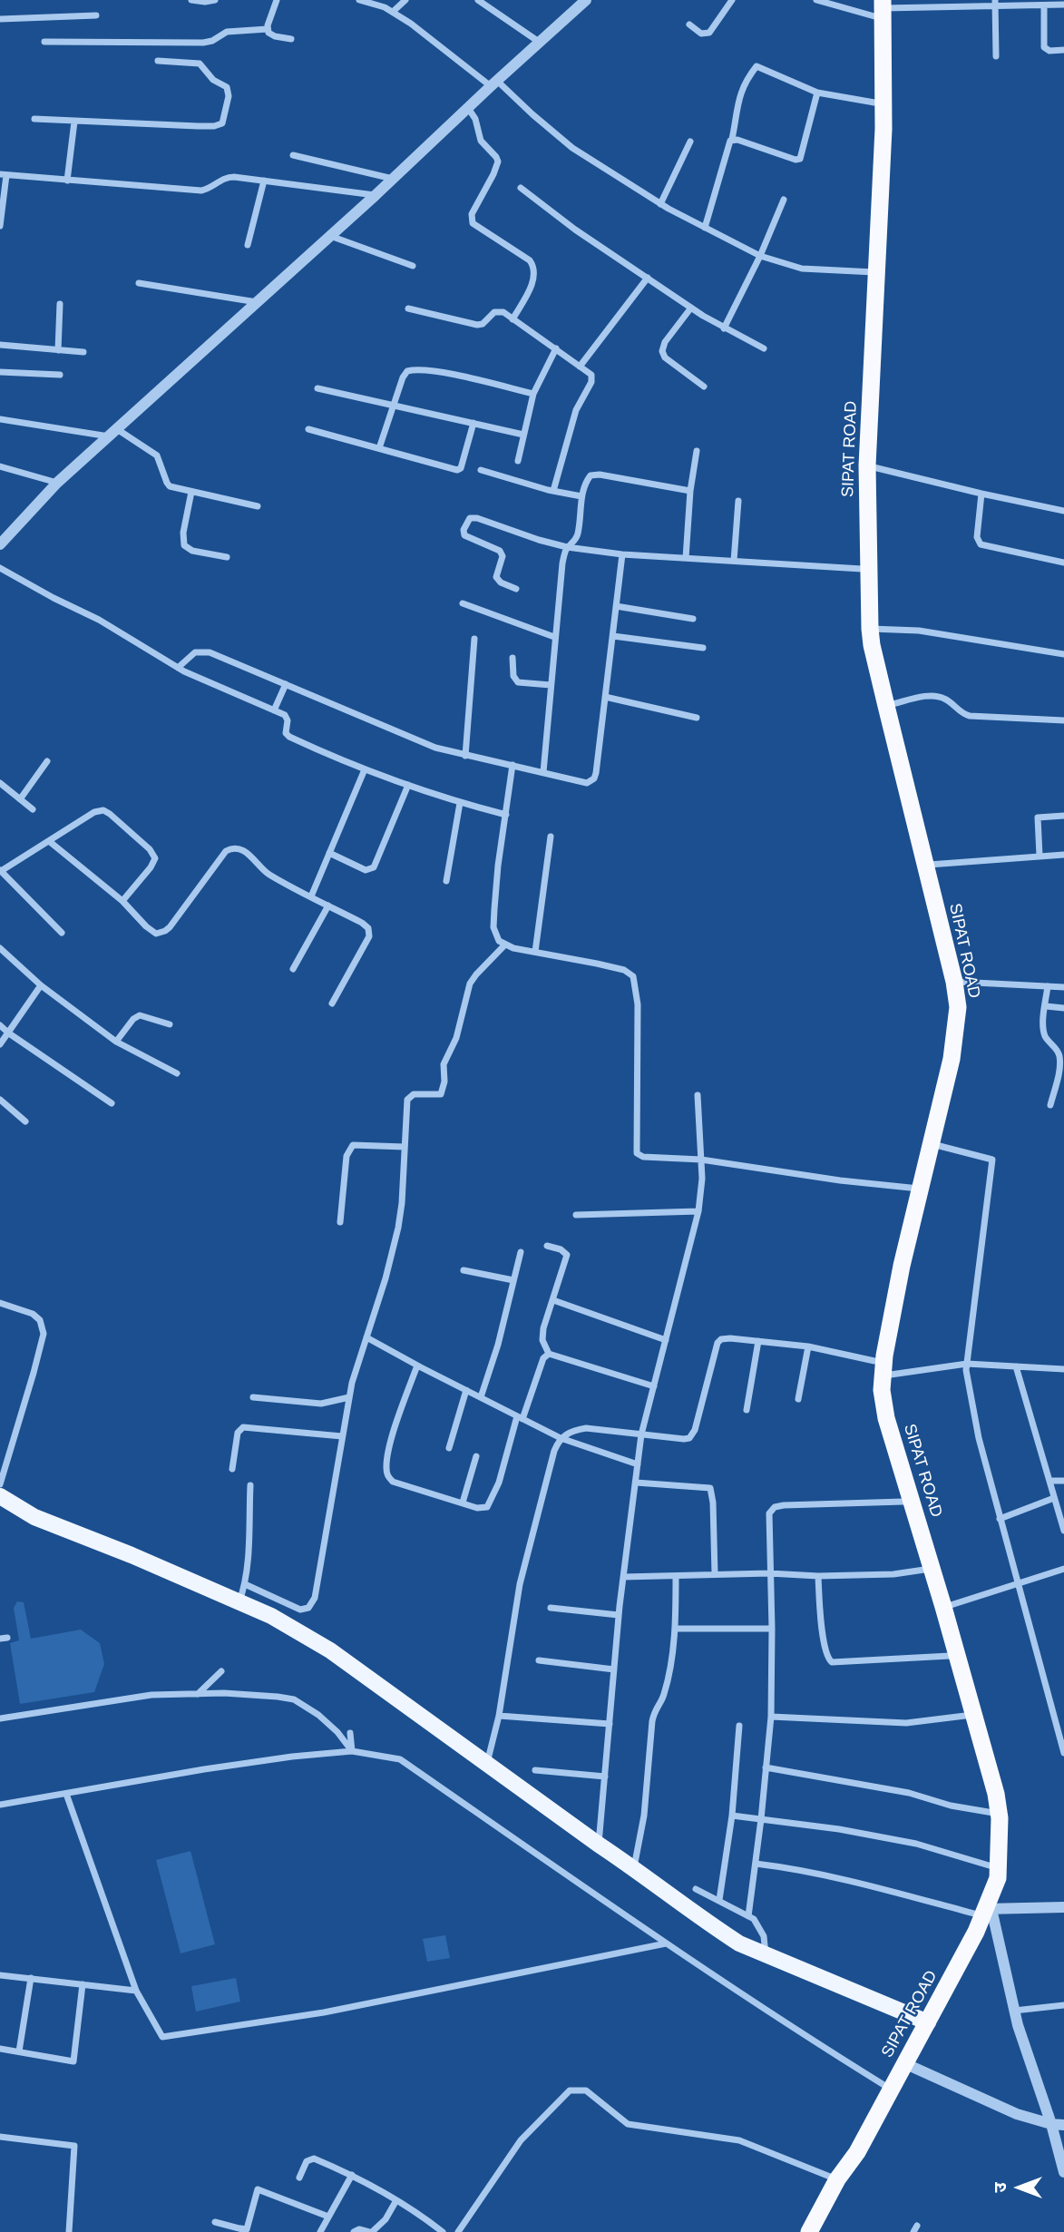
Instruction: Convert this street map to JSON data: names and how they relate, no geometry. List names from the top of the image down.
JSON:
{
  "streets": {
    "highway": ["SIPAT ROAD"]
  },
  "north": "left"
}
